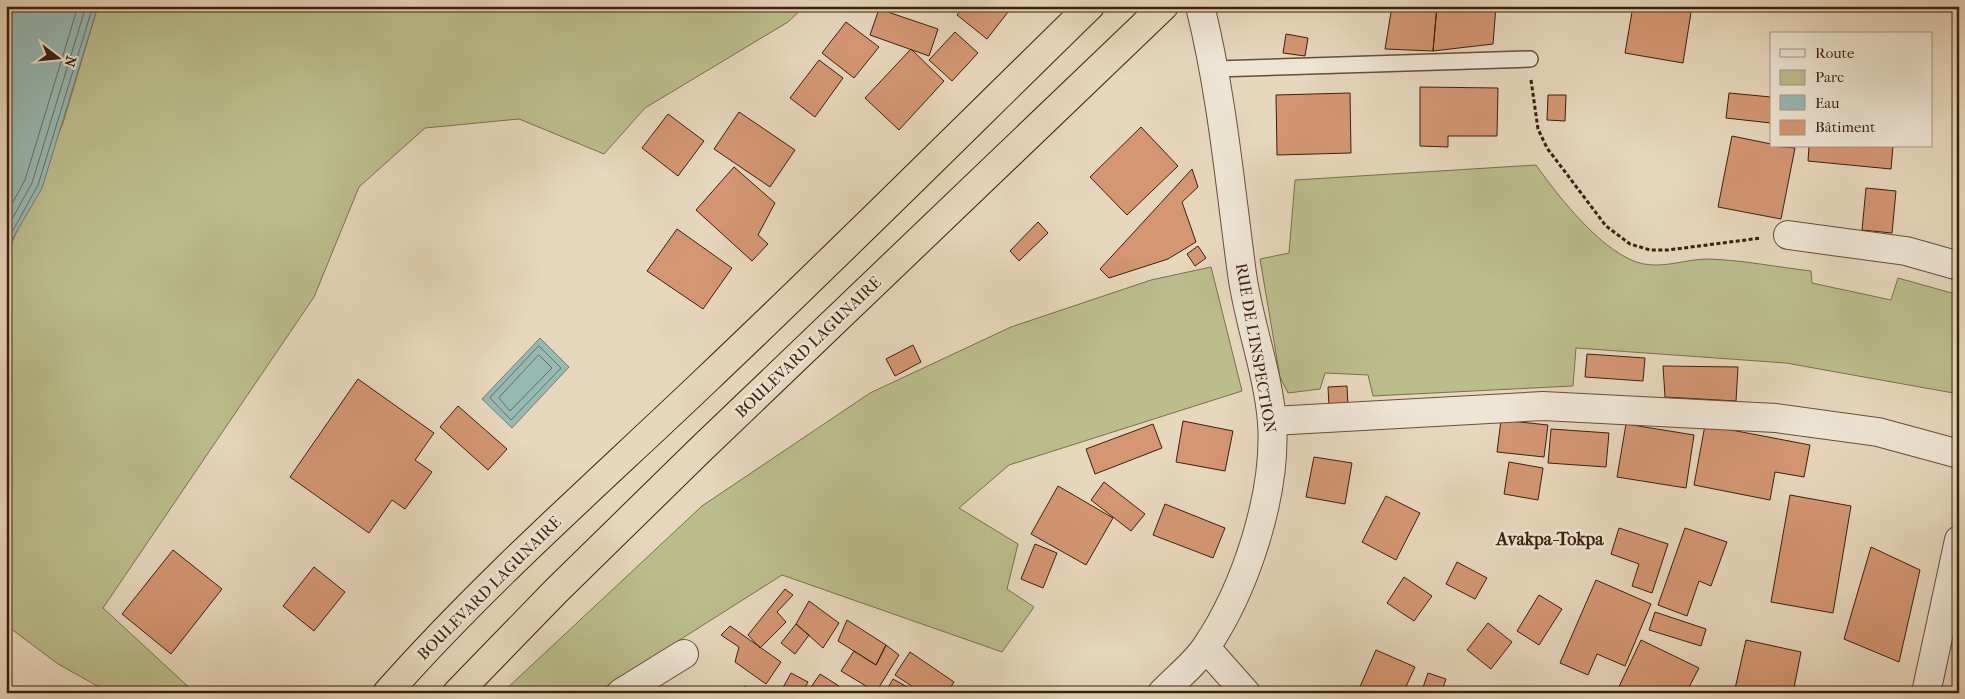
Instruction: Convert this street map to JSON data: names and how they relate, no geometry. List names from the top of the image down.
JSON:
{
  "streets": {
    "highway": ["BOULEVARD LAGUNAIRE"],
    "street": ["RUE DE L'INSPECTION"]
  },
  "districts": ["Avakpa-Tokpa"],
  "legend": [
    "Route",
    "Parc",
    "Eau",
    "Bâtiment"
  ],
  "north": "right"
}
